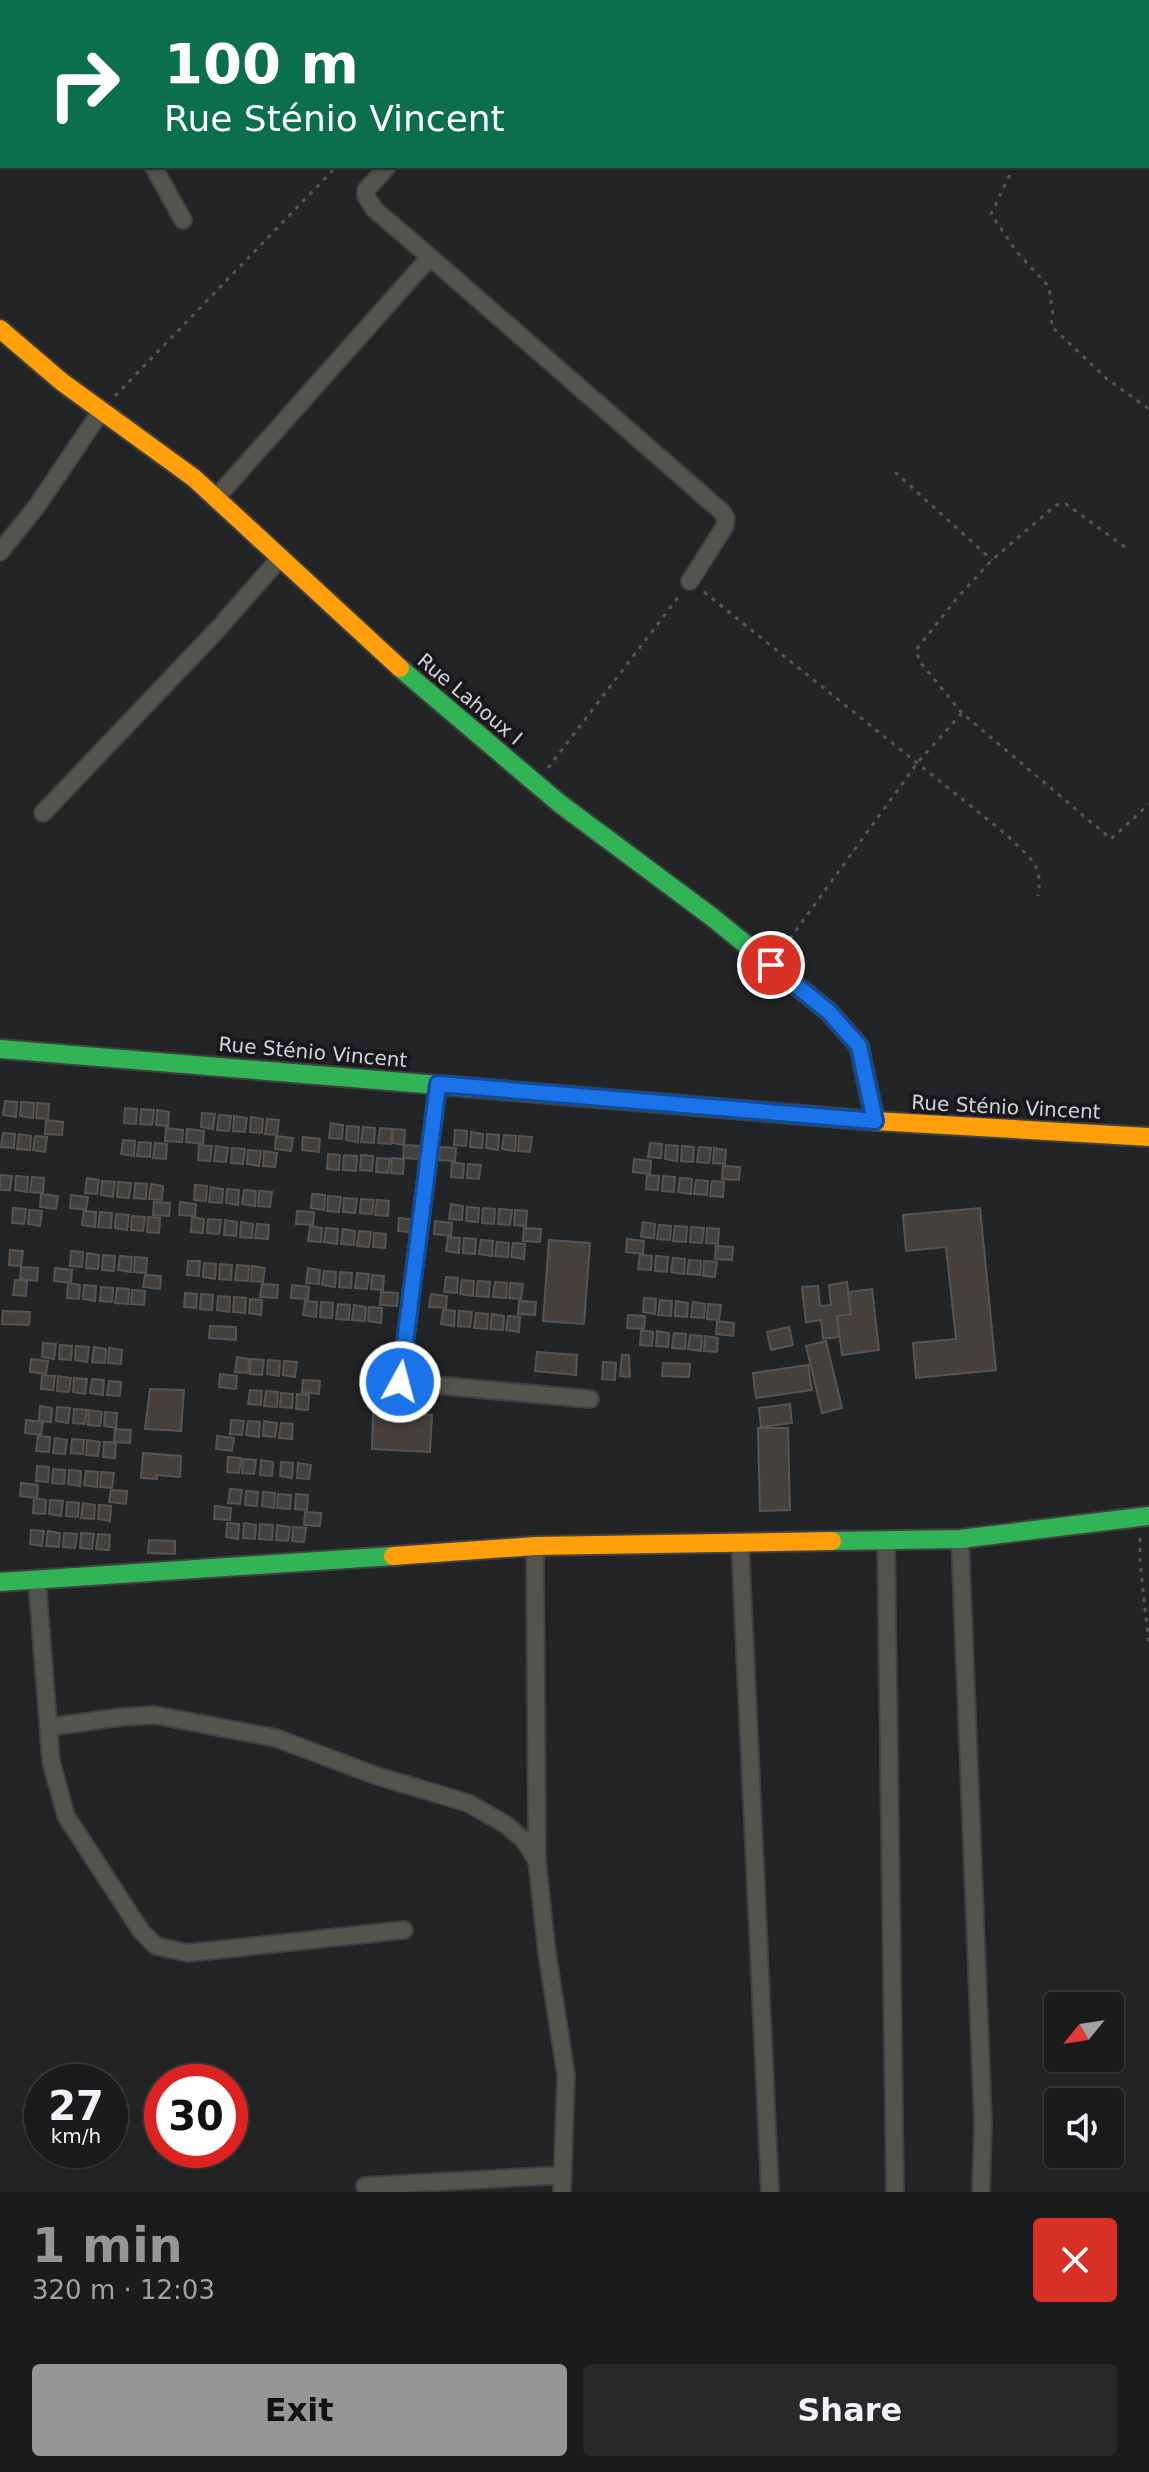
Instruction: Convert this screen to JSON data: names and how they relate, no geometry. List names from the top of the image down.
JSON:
{
  "streets": {
    "street": ["Rue Lahoux I", "Rue Sténio Vincent"]
  },
  "crossings": [
    ["Rue Lahoux I", "Rue Sténio Vincent"]
  ],
  "north": "bottom left",
  "page": {
    "turn": ["100 m", "Rue Sténio Vincent"],
    "speed": "27 km/h",
    "limit": "30",
    "heading": ["1 min", "320 m · 12:03"],
    "buttons": ["Exit", "Share"]
  }
}
